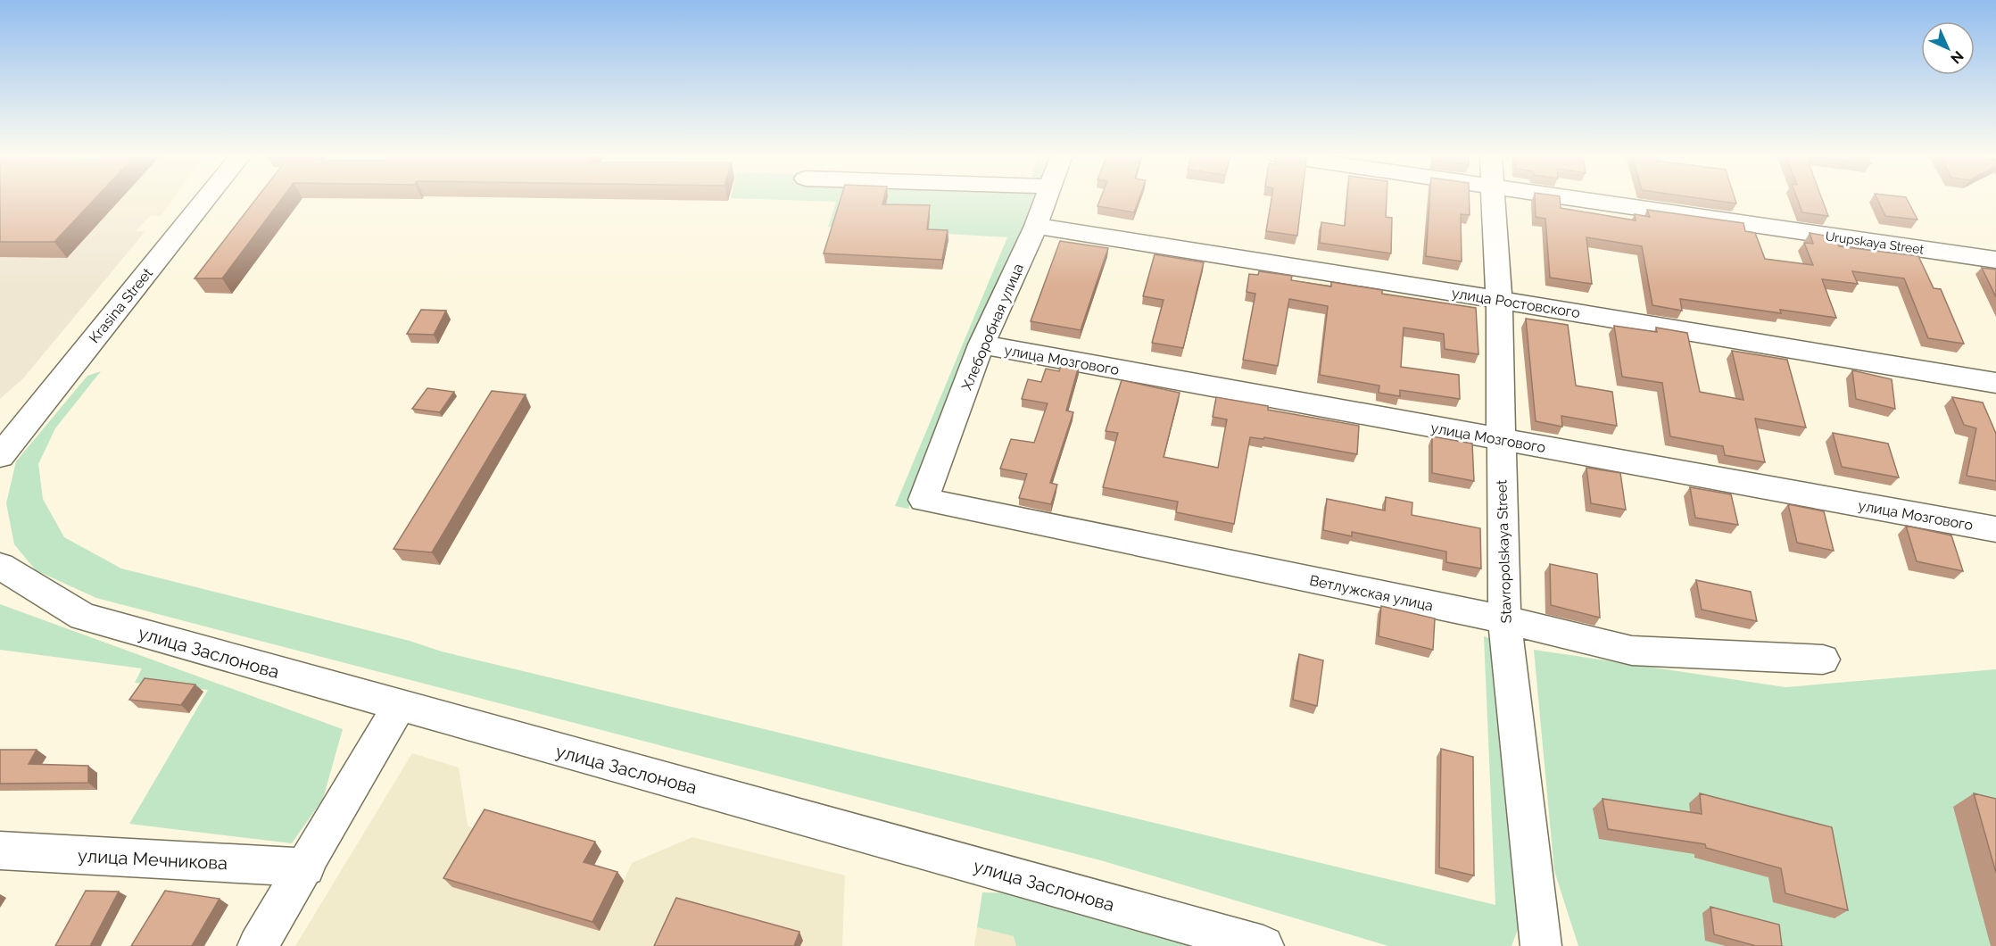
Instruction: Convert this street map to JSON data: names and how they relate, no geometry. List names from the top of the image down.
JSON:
{
  "streets": {
    "street": [
      "Urupskaya Street",
      "улица Ростовского",
      "Krasina Street",
      "Хлеборобная улица",
      "улица Мозгового",
      "Stavropolskaya Street",
      "Ветлужская улица",
      "улица Заслонова",
      "улица Мечникова"
    ]
  },
  "crossings": [
    ["улица Ростовского", "Хлеборобная улица"],
    ["улица Ростовского", "Stavropolskaya Street"],
    ["Хлеборобная улица", "улица Мозгового"],
    ["Хлеборобная улица", "Ветлужская улица"],
    ["улица Мозгового", "Stavropolskaya Street"],
    ["Stavropolskaya Street", "Ветлужская улица"]
  ],
  "north": "bottom right"
}
